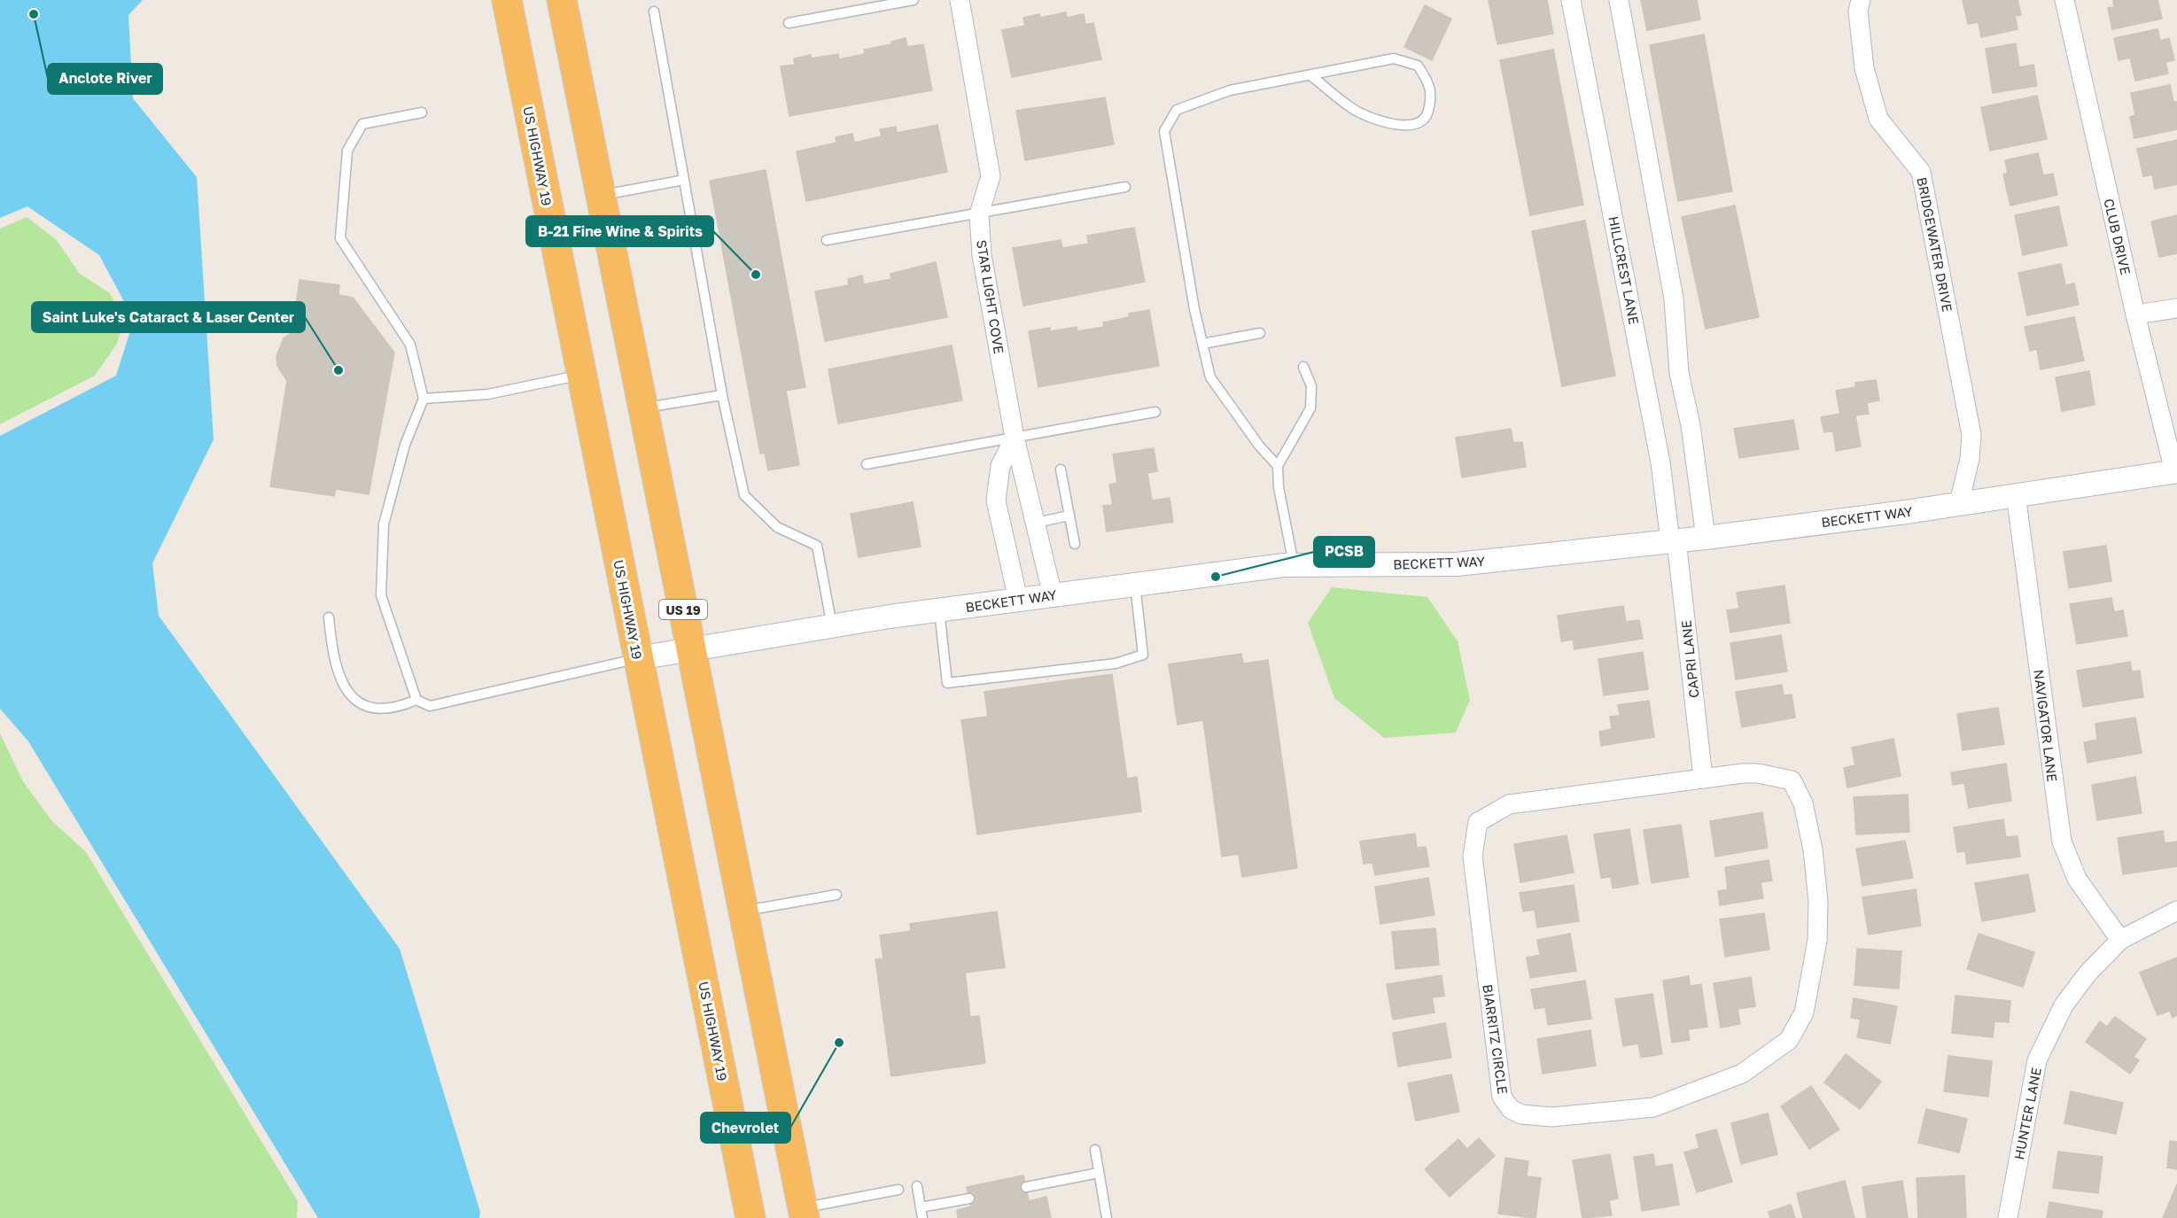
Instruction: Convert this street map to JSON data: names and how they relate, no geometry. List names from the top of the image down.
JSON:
{
  "streets": {
    "highway": ["US HIGHWAY 19", "US 19"],
    "street": [
      "CLUB DRIVE",
      "BRIDGEWATER DRIVE",
      "HILLCREST LANE",
      "STAR LIGHT COVE",
      "BECKETT WAY",
      "CAPRI LANE",
      "NAVIGATOR LANE",
      "BIARRITZ CIRCLE",
      "HUNTER LANE"
    ]
  },
  "crossings": [
    ["US HIGHWAY 19", "BECKETT WAY"],
    ["CLUB DRIVE", "BECKETT WAY"],
    ["BRIDGEWATER DRIVE", "BECKETT WAY"],
    ["HILLCREST LANE", "BECKETT WAY"],
    ["HILLCREST LANE", "CAPRI LANE"],
    ["STAR LIGHT COVE", "BECKETT WAY"],
    ["BECKETT WAY", "US 19"],
    ["BECKETT WAY", "CAPRI LANE"],
    ["BECKETT WAY", "NAVIGATOR LANE"],
    ["CAPRI LANE", "BIARRITZ CIRCLE"],
    ["NAVIGATOR LANE", "HUNTER LANE"]
  ],
  "places": [
    "Anclote River",
    "B-21 Fine Wine & Spirits",
    "Saint Luke's Cataract & Laser Center",
    "PCSB",
    "Chevrolet"
  ]
}
